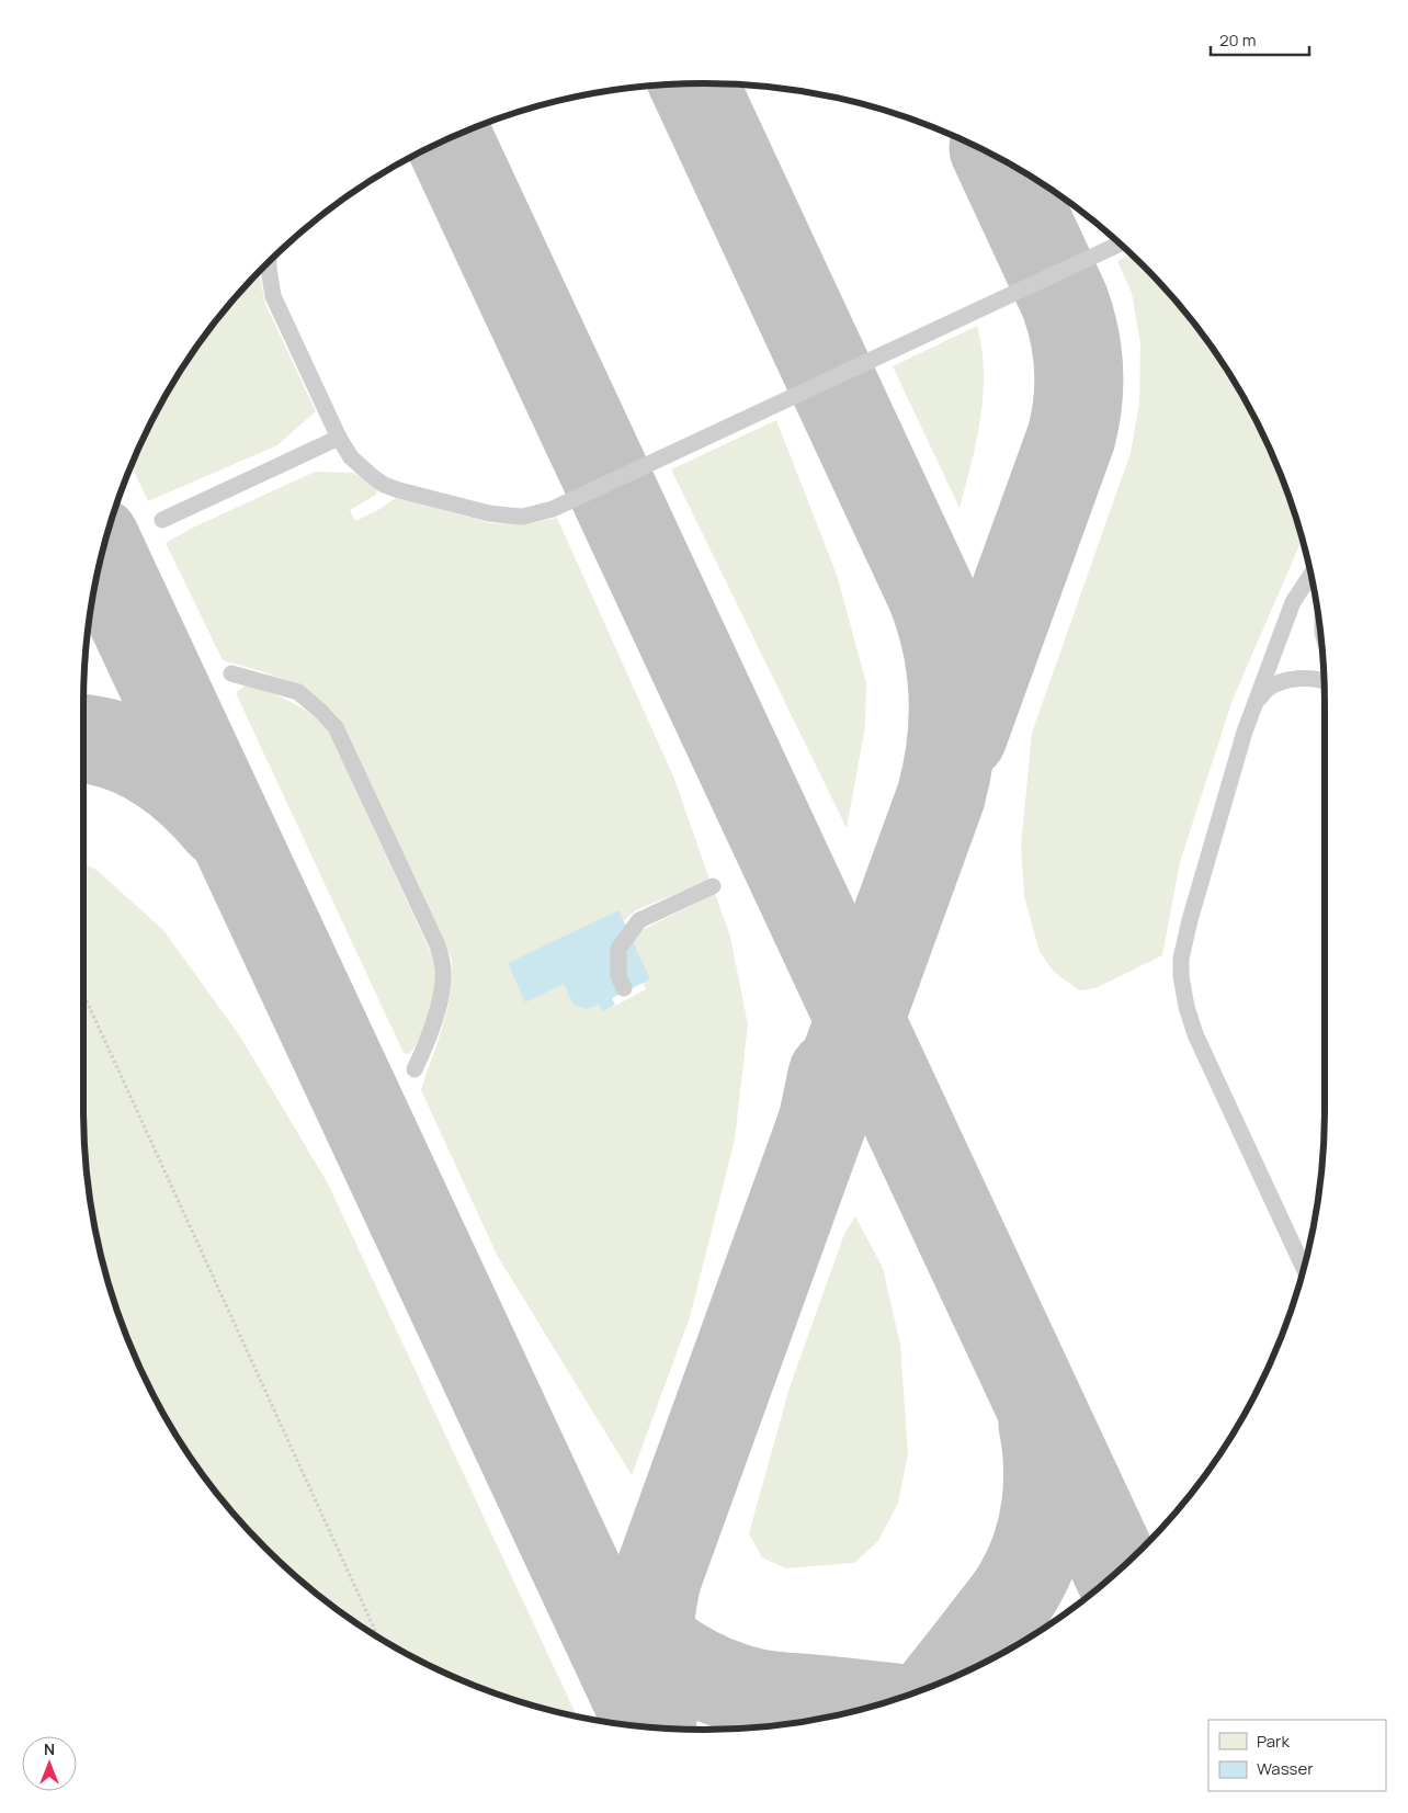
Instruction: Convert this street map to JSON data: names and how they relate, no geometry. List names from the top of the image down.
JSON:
{
  "legend": ["Park", "Wasser"],
  "scale_bar": "20 m",
  "north": "top"
}
